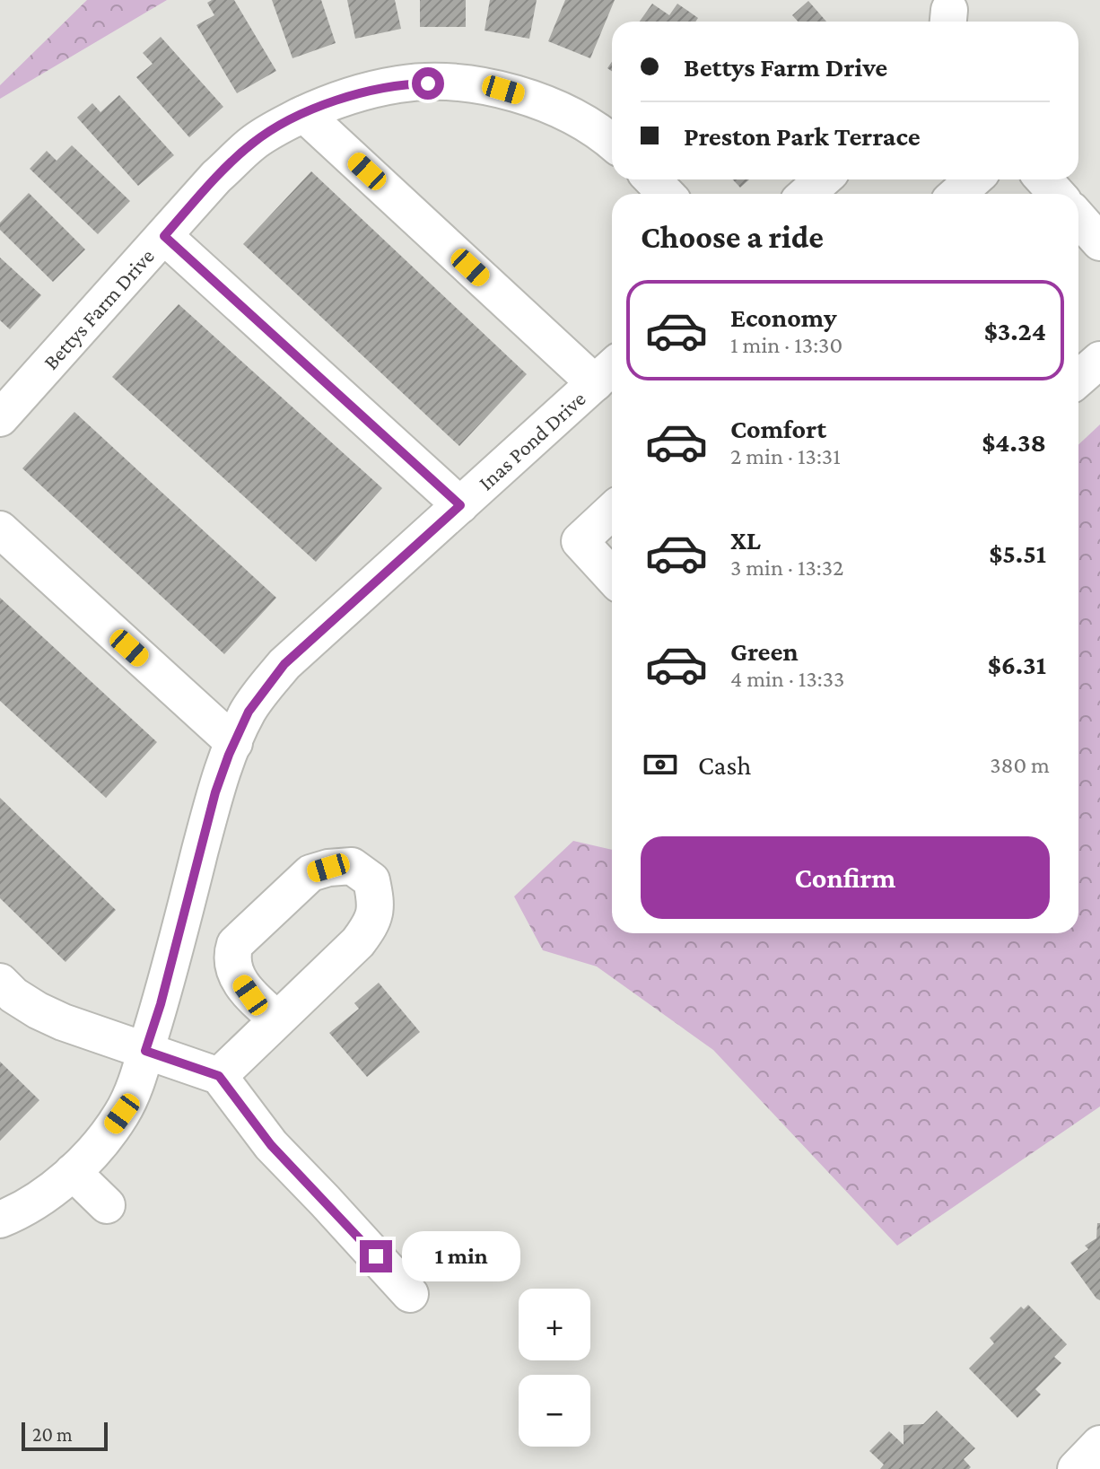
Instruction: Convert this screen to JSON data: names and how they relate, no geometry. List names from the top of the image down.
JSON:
{
  "streets": {
    "street": ["Bettys Farm Drive", "Inas Pond Drive"]
  },
  "scale_bar": "20 m",
  "page": {
    "banner": ["Bettys Farm Drive", "Preston Park Terrace"],
    "heading": "Choose a ride",
    "list": [
      {
        "name": "Economy",
        "note": "1 min · 13:30",
        "value": "$3.24"
      },
      {
        "name": "Comfort",
        "note": "2 min · 13:31",
        "value": "$4.38"
      },
      {
        "name": "XL",
        "note": "3 min · 13:32",
        "value": "$5.51"
      },
      {
        "name": "Green",
        "note": "4 min · 13:33",
        "value": "$6.31"
      }
    ],
    "pay": ["Cash", "380 m"],
    "buttons": "Confirm",
    "bubble": "1 min",
    "map_buttons": ["+", "−"],
    "scale": "20 m"
  }
}
